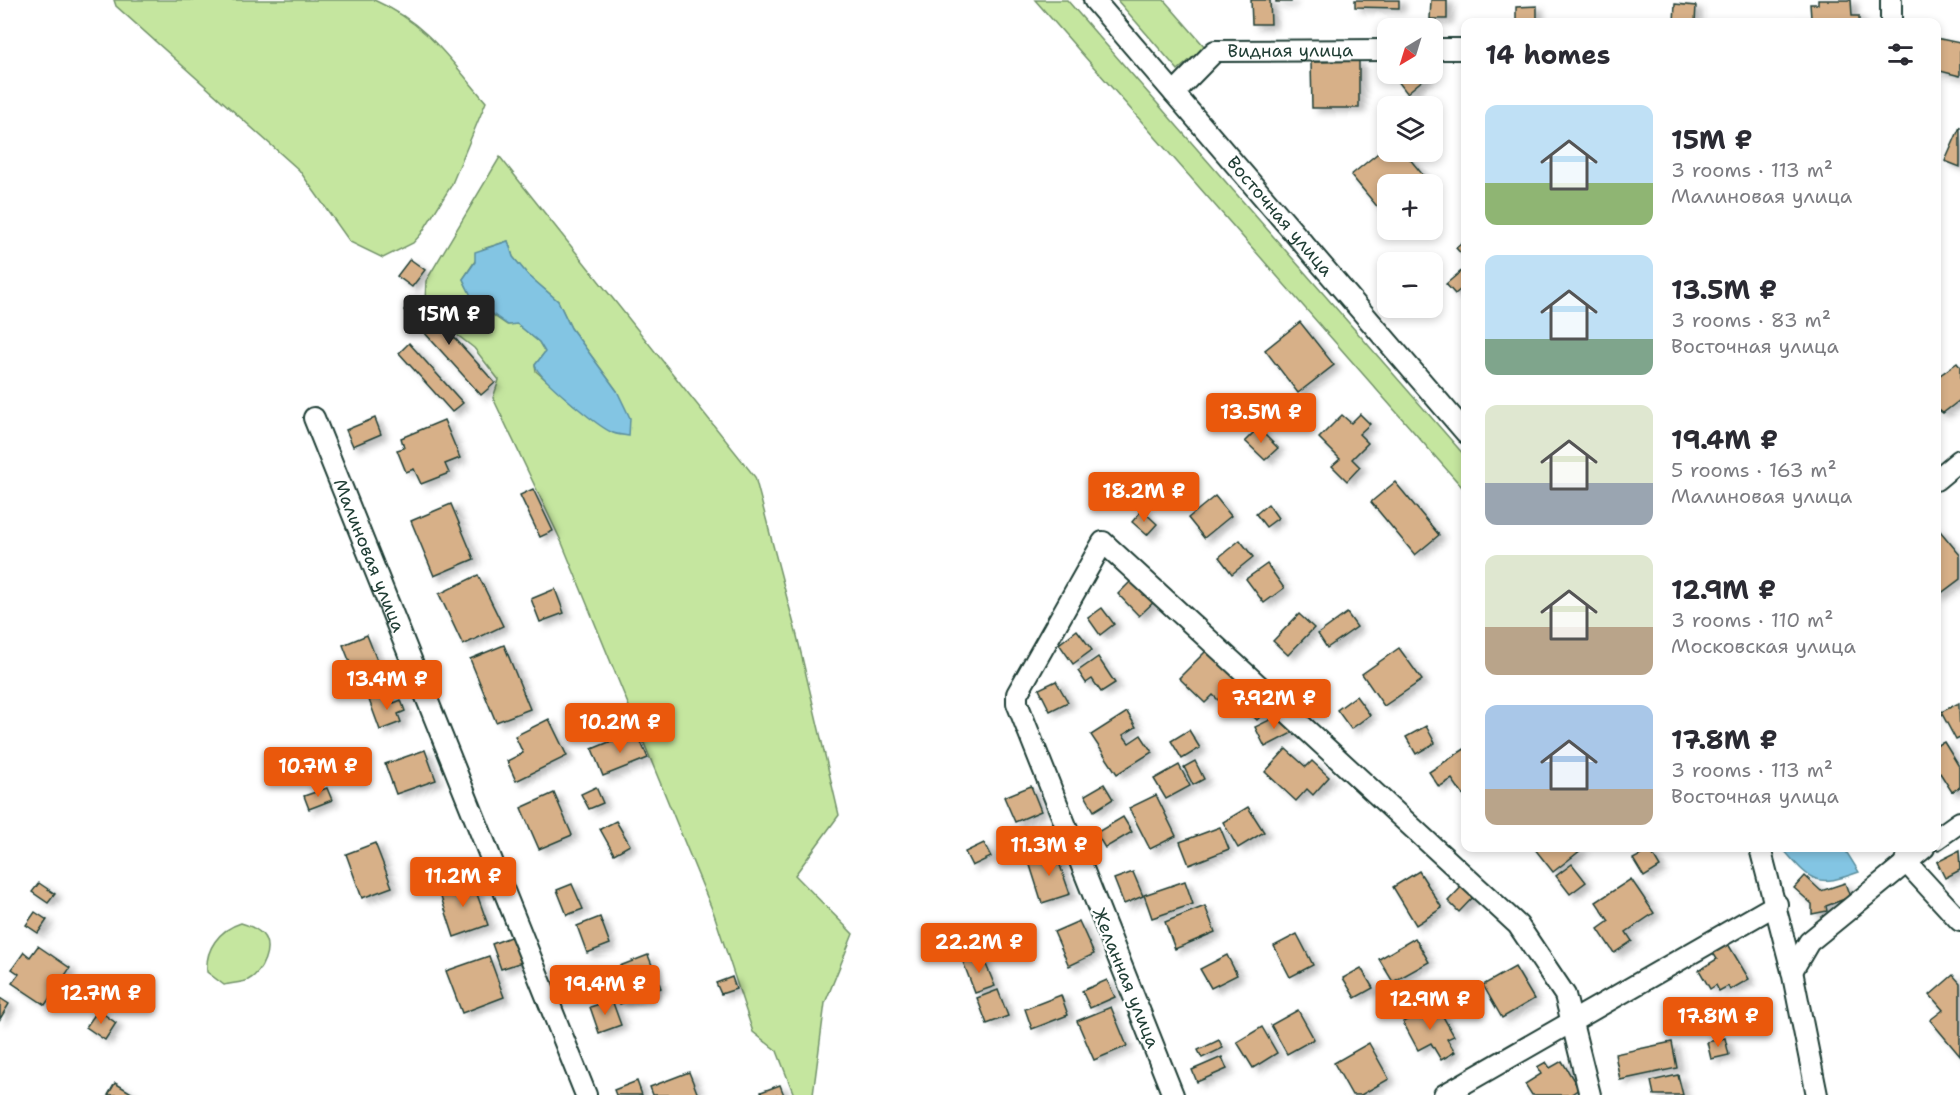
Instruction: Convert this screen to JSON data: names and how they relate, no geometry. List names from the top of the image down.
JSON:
{
  "streets": {
    "street": [
      "Видная улица",
      "Восточная улица",
      "Малиновая улица",
      "Желанная улица"
    ]
  },
  "crossings": [
    ["Видная улица", "Восточная улица"]
  ],
  "north": "bottom left",
  "page": {
    "map_buttons": ["+", "−"],
    "heading": "14 homes",
    "list": [
      {
        "name": "15M ₽",
        "note": "3 rooms · 113 m² · Малиновая улица"
      },
      {
        "name": "13.5M ₽",
        "note": "3 rooms · 83 m² · Восточная улица"
      },
      {
        "name": "19.4M ₽",
        "note": "5 rooms · 163 m² · Малиновая улица"
      },
      {
        "name": "12.9M ₽",
        "note": "3 rooms · 110 m² · Московская улица"
      },
      {
        "name": "17.8M ₽",
        "note": "3 rooms · 113 m² · Восточная улица"
      }
    ],
    "price": [
      "15M ₽",
      "13.5M ₽",
      "18.2M ₽",
      "13.4M ₽",
      "7.92M ₽",
      "10.2M ₽",
      "10.7M ₽",
      "11.3M ₽",
      "11.2M ₽",
      "22.2M ₽",
      "19.4M ₽",
      "12.7M ₽",
      "12.9M ₽",
      "17.8M ₽"
    ]
  }
}
